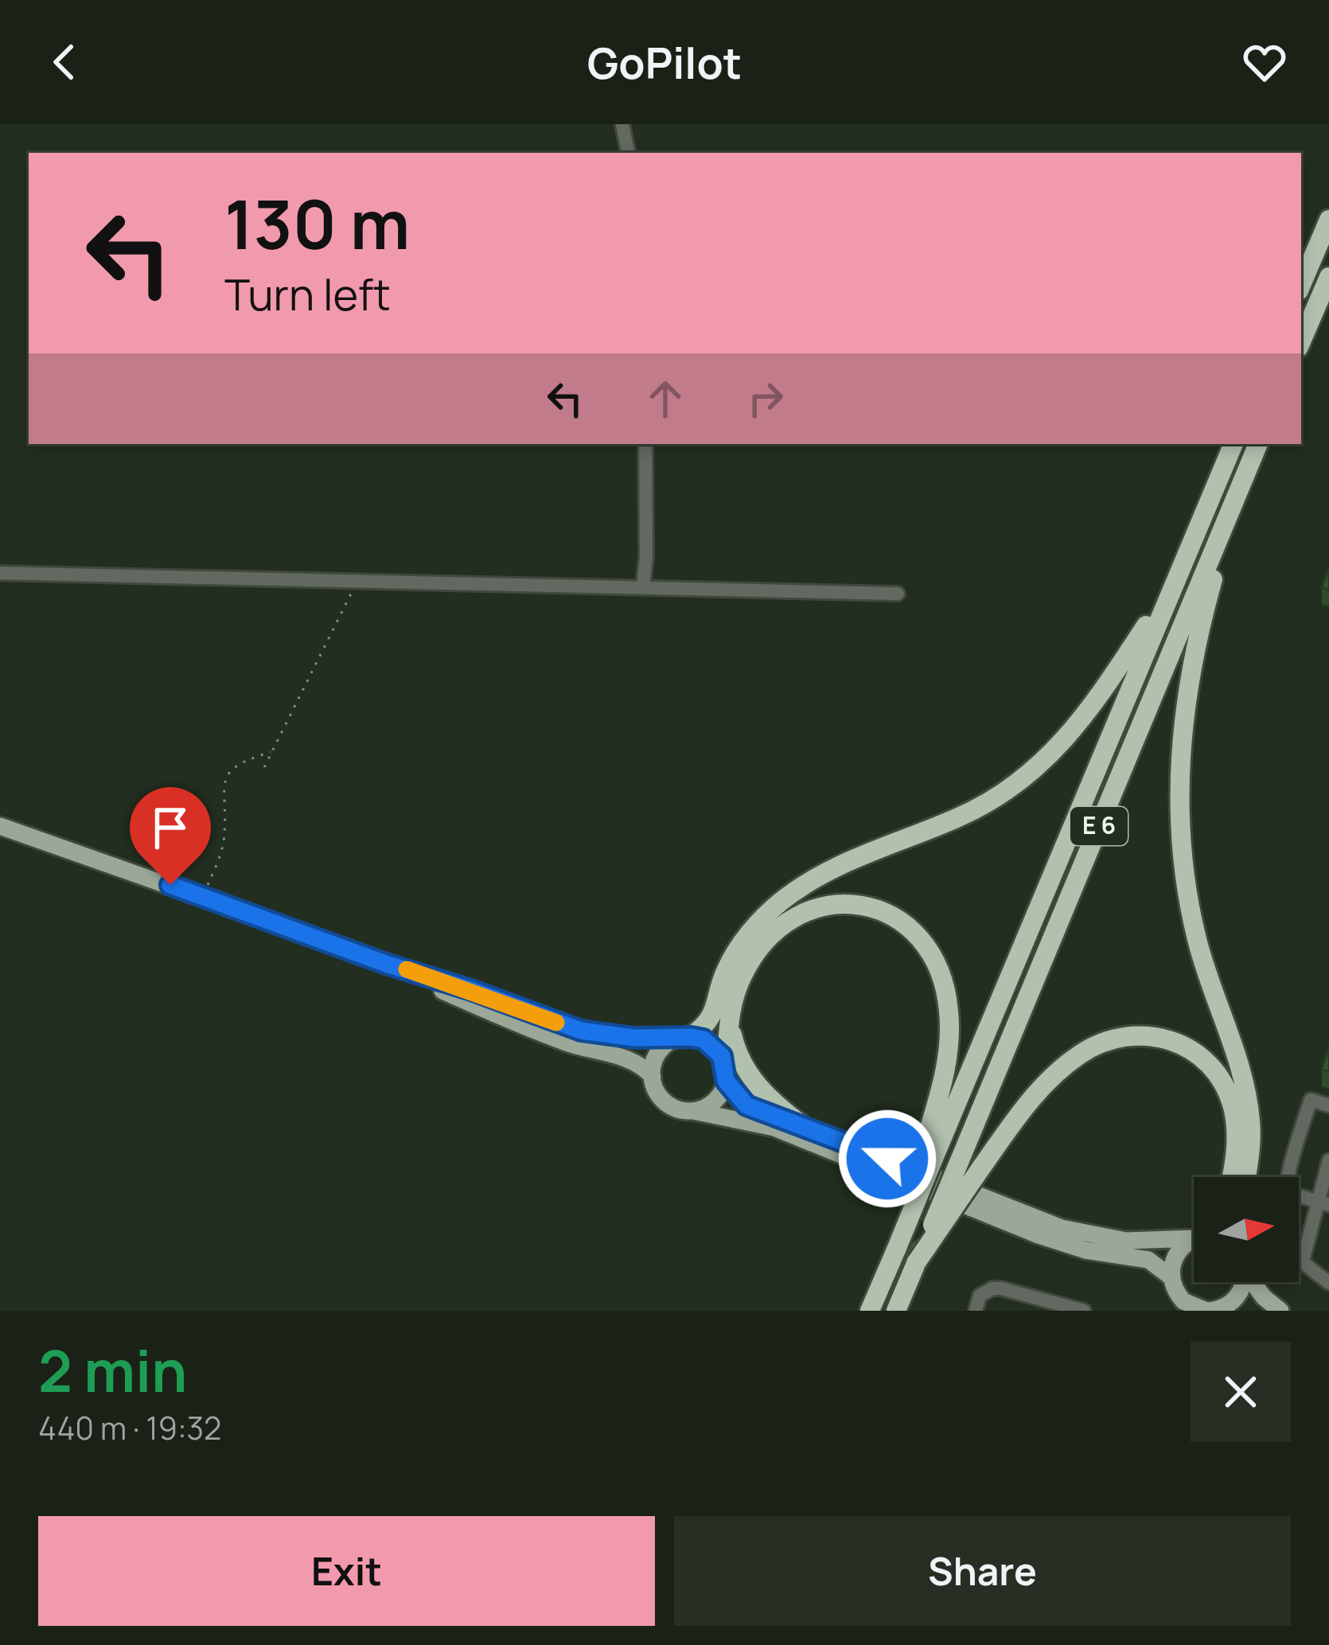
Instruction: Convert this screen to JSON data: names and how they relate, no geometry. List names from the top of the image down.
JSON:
{
  "streets": {
    "highway": ["E 6"]
  },
  "north": "right",
  "page": {
    "header": "GoPilot",
    "turn": ["130 m", "Turn left"],
    "heading": ["2 min", "440 m · 19:32"],
    "buttons": ["Exit", "Share"]
  }
}
